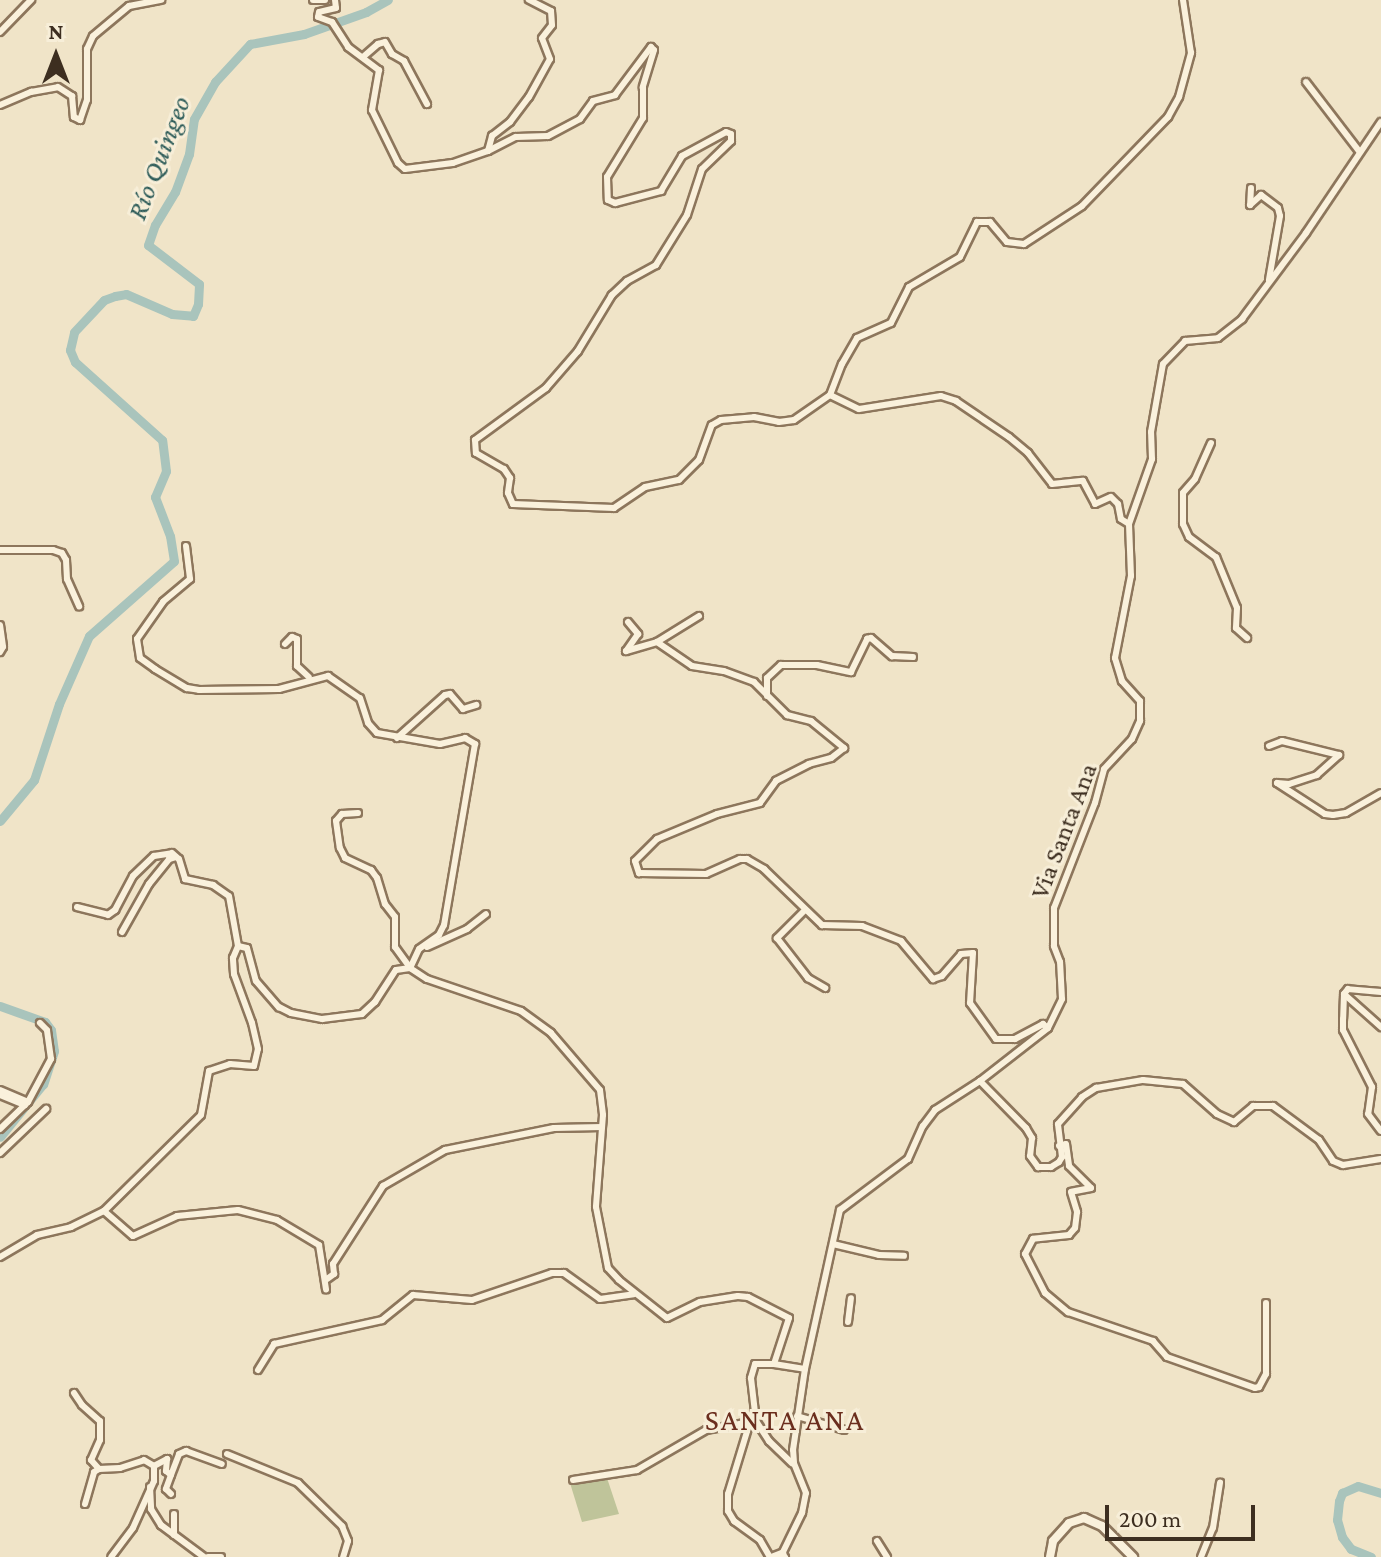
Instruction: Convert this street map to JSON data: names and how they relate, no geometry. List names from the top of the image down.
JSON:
{
  "streets": {
    "street": ["Via Santa Ana"]
  },
  "districts": ["SANTA ANA"],
  "water": ["Río Quingeo"],
  "scale_bar": "200 m",
  "north": "top"
}
